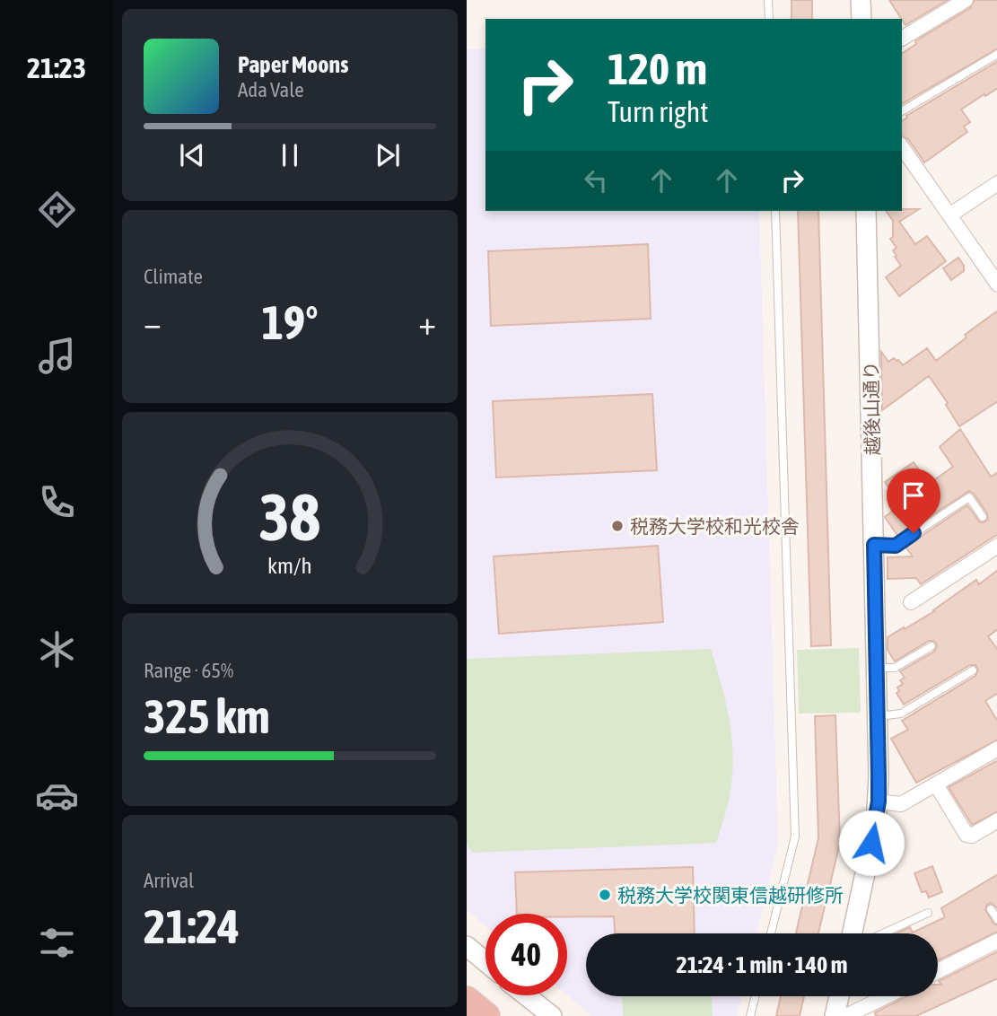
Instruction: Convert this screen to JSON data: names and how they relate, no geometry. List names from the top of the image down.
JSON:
{
  "streets": {
    "street": ["越後山通り"]
  },
  "places": ["税務大学校和光校舎", "税務大学校関東信越研修所"],
  "page": {
    "tabs": "21:23",
    "turn": ["120 m", "Turn right"],
    "song": ["Paper Moons", "Ada Vale"],
    "tile": [
      "Climate",
      ["Range · 65%", "325 km"],
      ["Arrival", "21:24"]
    ],
    "heat": ["−", "19°", "+"],
    "limit": "40",
    "trip": "21:24 · 1 min · 140 m",
    "gauge": ["38", "km/h"]
  }
}
